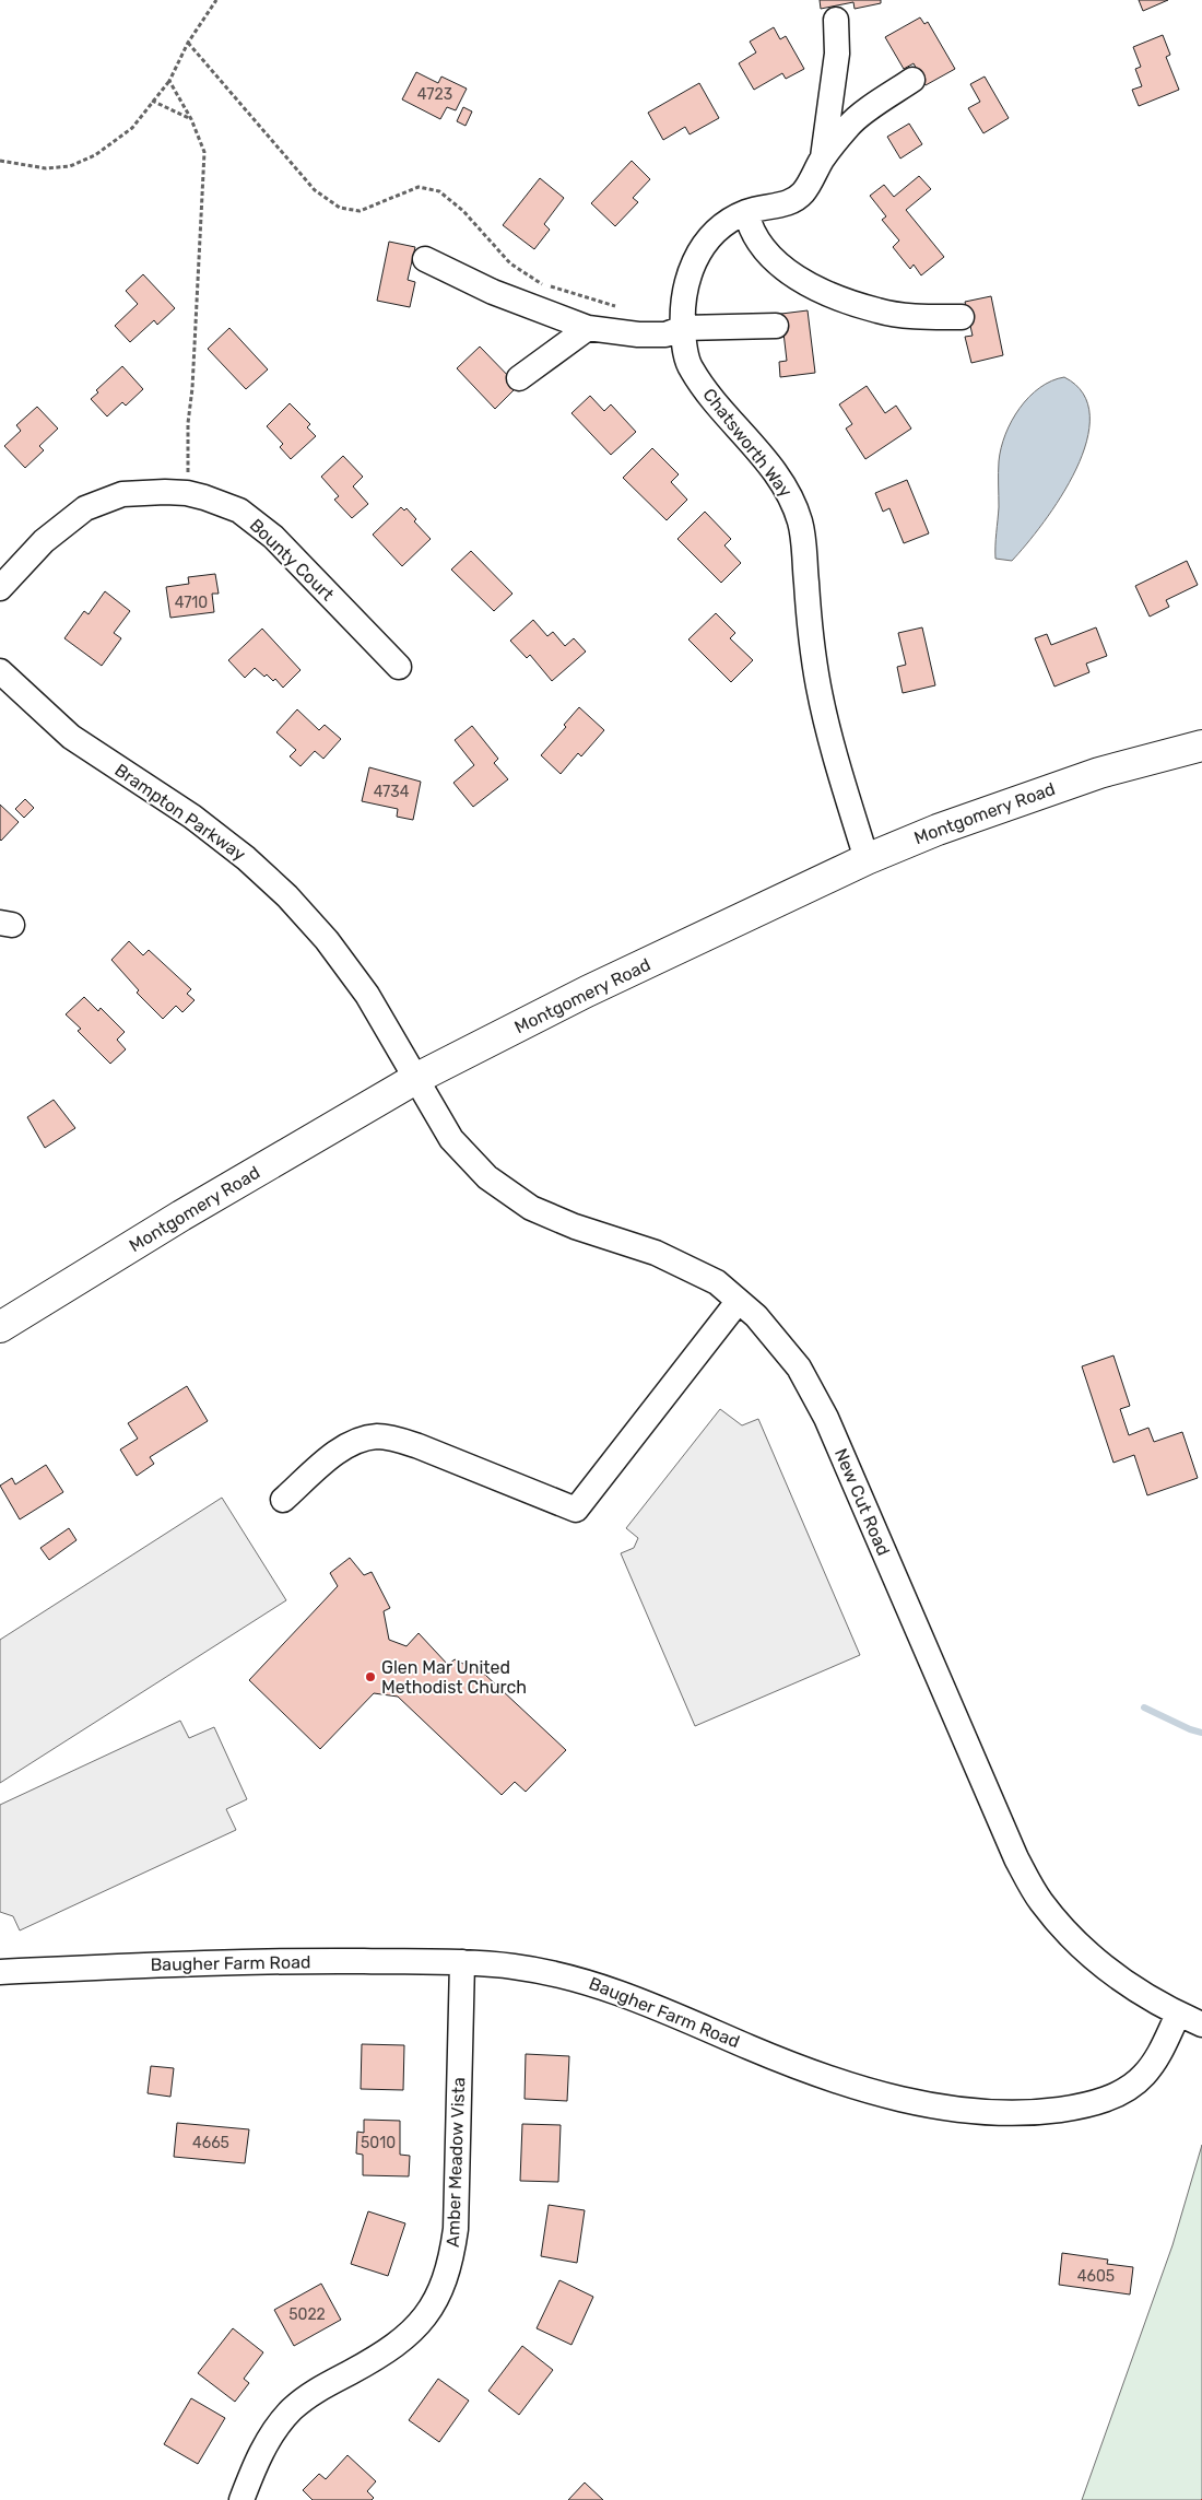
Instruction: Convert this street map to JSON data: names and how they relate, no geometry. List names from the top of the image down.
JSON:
{
  "streets": {
    "main road": ["Montgomery Road"],
    "street": [
      "Chatsworth Way",
      "Bounty Court",
      "Brampton Parkway",
      "New Cut Road",
      "Baugher Farm Road",
      "Amber Meadow Vista"
    ]
  },
  "crossings": [
    ["Chatsworth Way", "Montgomery Road"],
    ["Brampton Parkway", "Montgomery Road"],
    ["Brampton Parkway", "New Cut Road"],
    ["Montgomery Road", "New Cut Road"],
    ["New Cut Road", "Baugher Farm Road"],
    ["Baugher Farm Road", "Amber Meadow Vista"]
  ],
  "places": ["Glen Mar United Methodist Church"],
  "house_numbers": [
    "4723",
    "4710",
    "4734",
    "4665",
    "5010",
    "4605",
    "5022"
  ]
}
